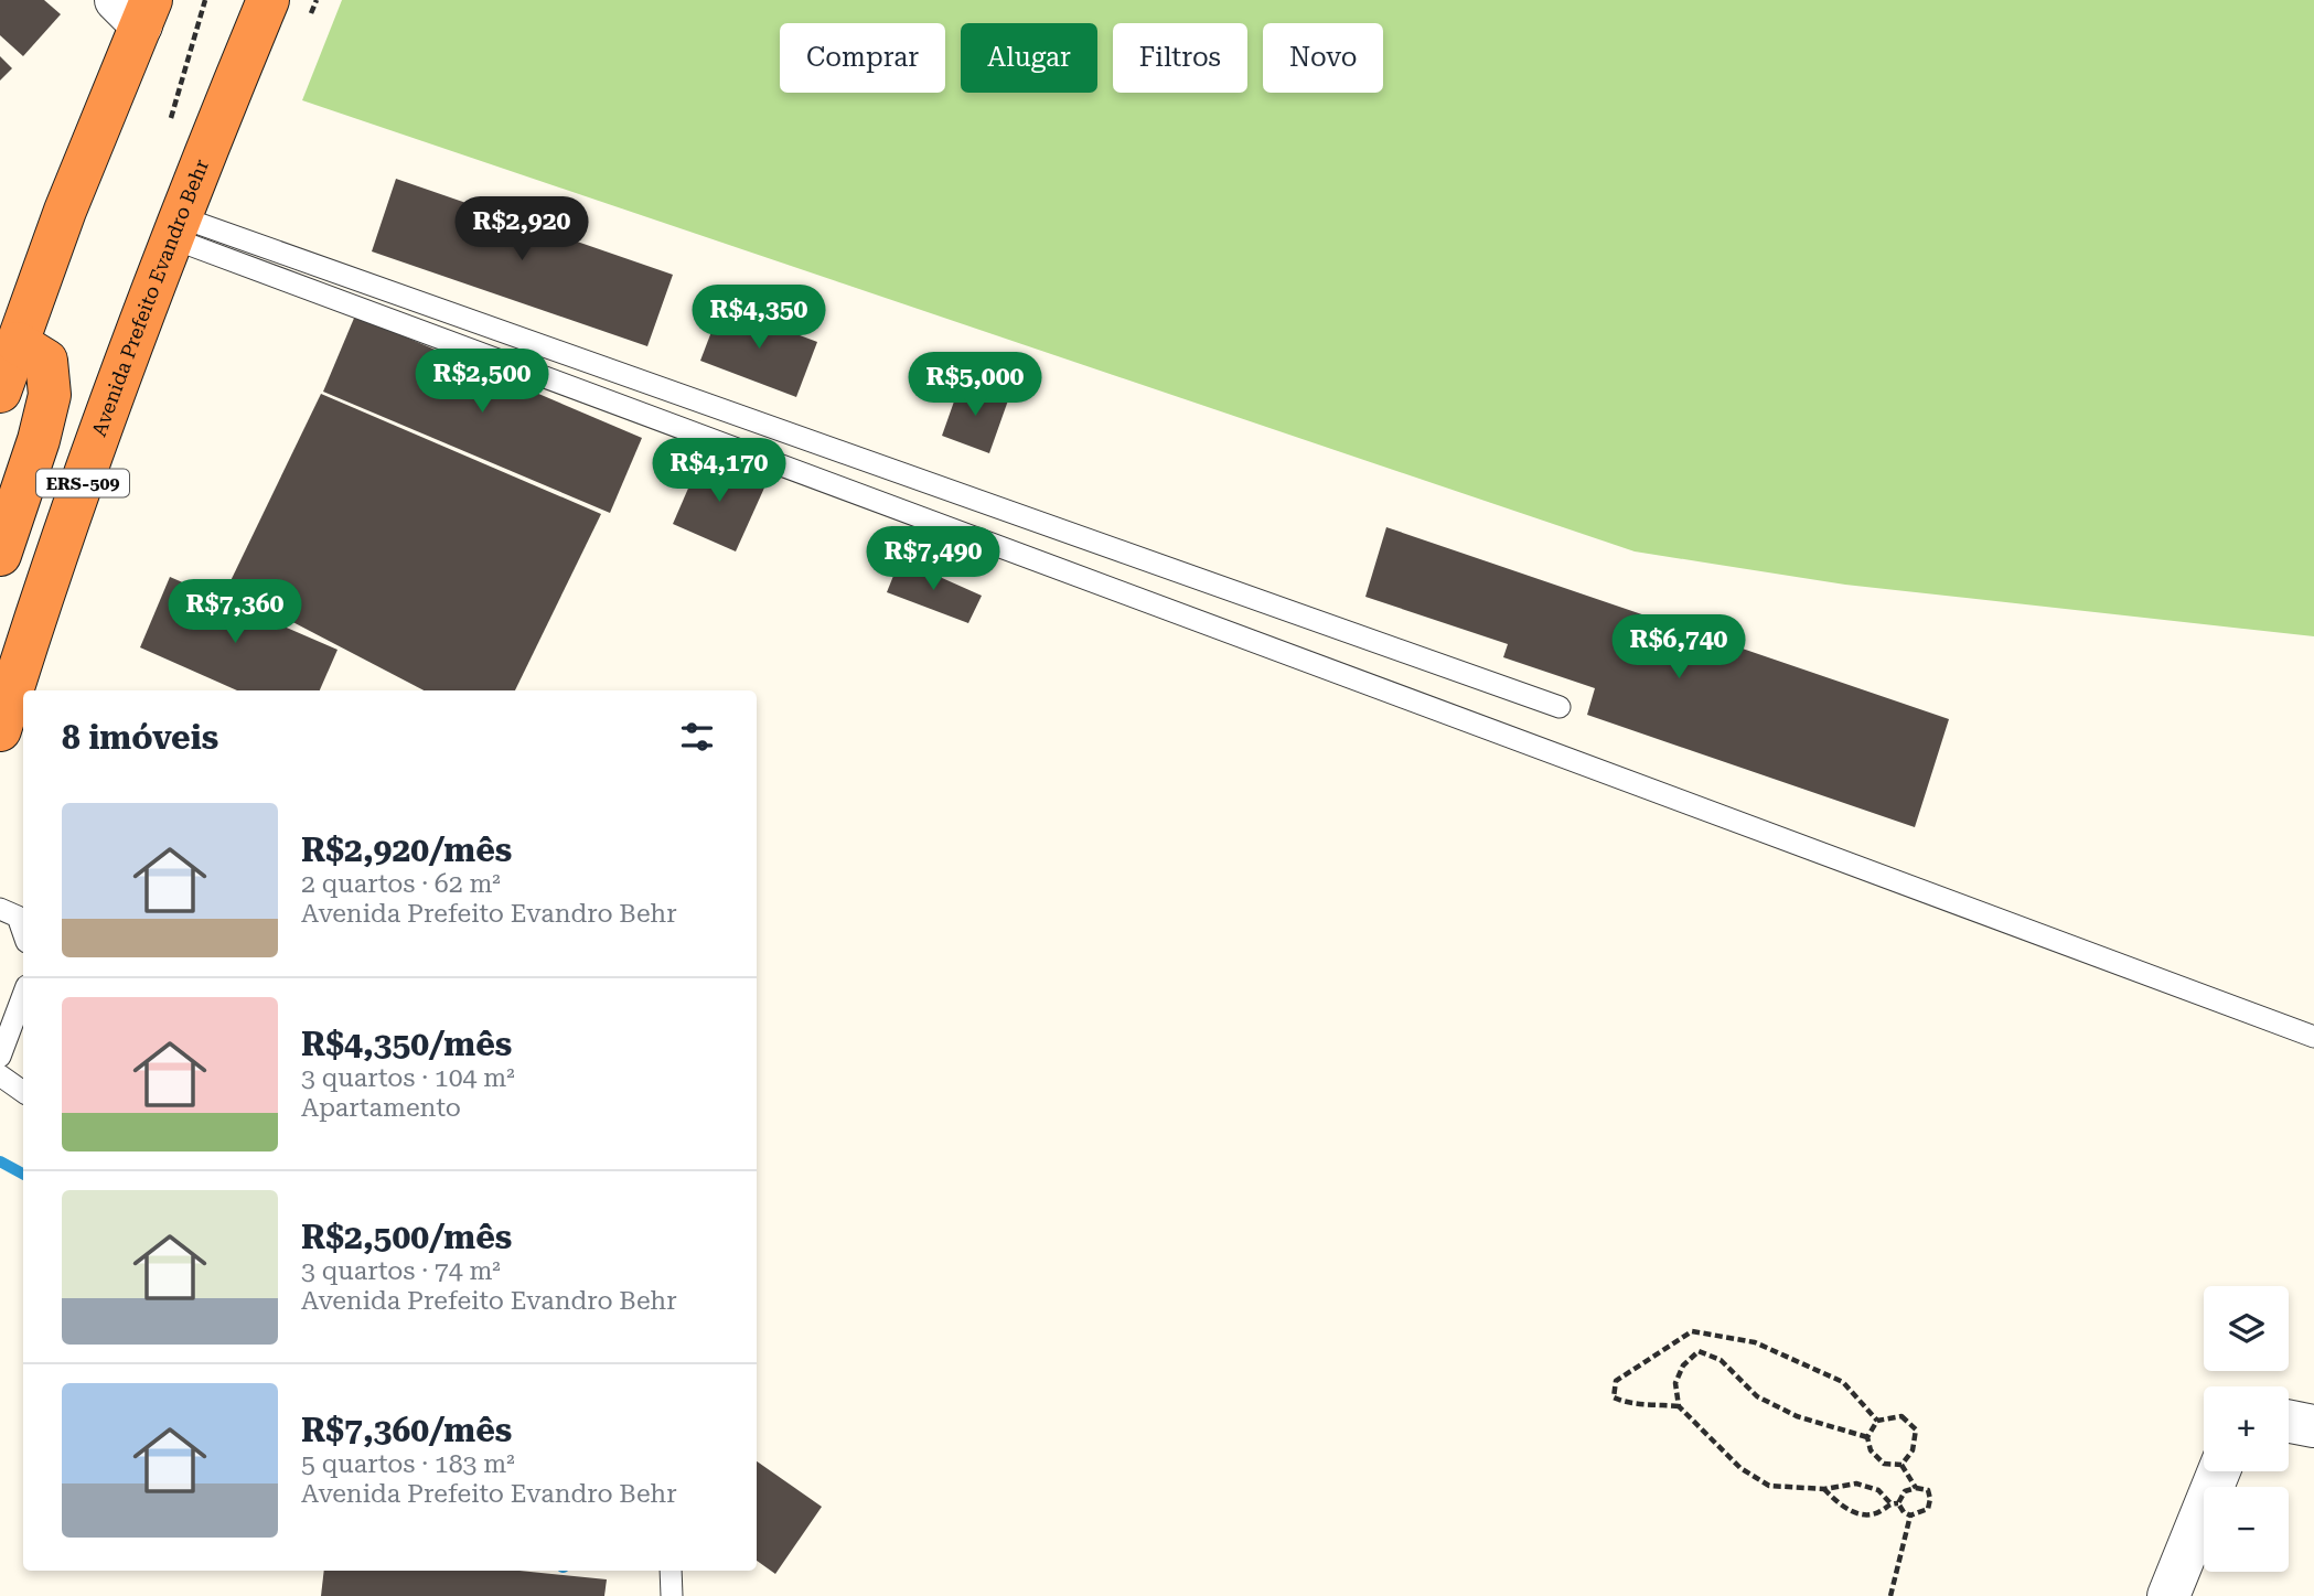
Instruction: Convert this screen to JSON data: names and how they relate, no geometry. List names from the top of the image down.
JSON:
{
  "streets": {
    "highway": ["Avenida Prefeito Evandro Behr", "ERS-509"]
  },
  "page": {
    "chip": [
      "Comprar",
      "Alugar",
      "Filtros",
      "Novo"
    ],
    "price": [
      "R$2,920",
      "R$4,350",
      "R$2,500",
      "R$5,000",
      "R$4,170",
      "R$7,490",
      "R$7,360",
      "R$6,740"
    ],
    "heading": "8 imóveis",
    "list": [
      {
        "name": "R$2,920/mês",
        "note": "2 quartos · 62 m² · Avenida Prefeito Evandro Behr"
      },
      {
        "name": "R$4,350/mês",
        "note": "3 quartos · 104 m² · Apartamento"
      },
      {
        "name": "R$2,500/mês",
        "note": "3 quartos · 74 m² · Avenida Prefeito Evandro Behr"
      },
      {
        "name": "R$7,360/mês",
        "note": "5 quartos · 183 m² · Avenida Prefeito Evandro Behr"
      }
    ],
    "map_buttons": ["+", "−"]
  }
}
